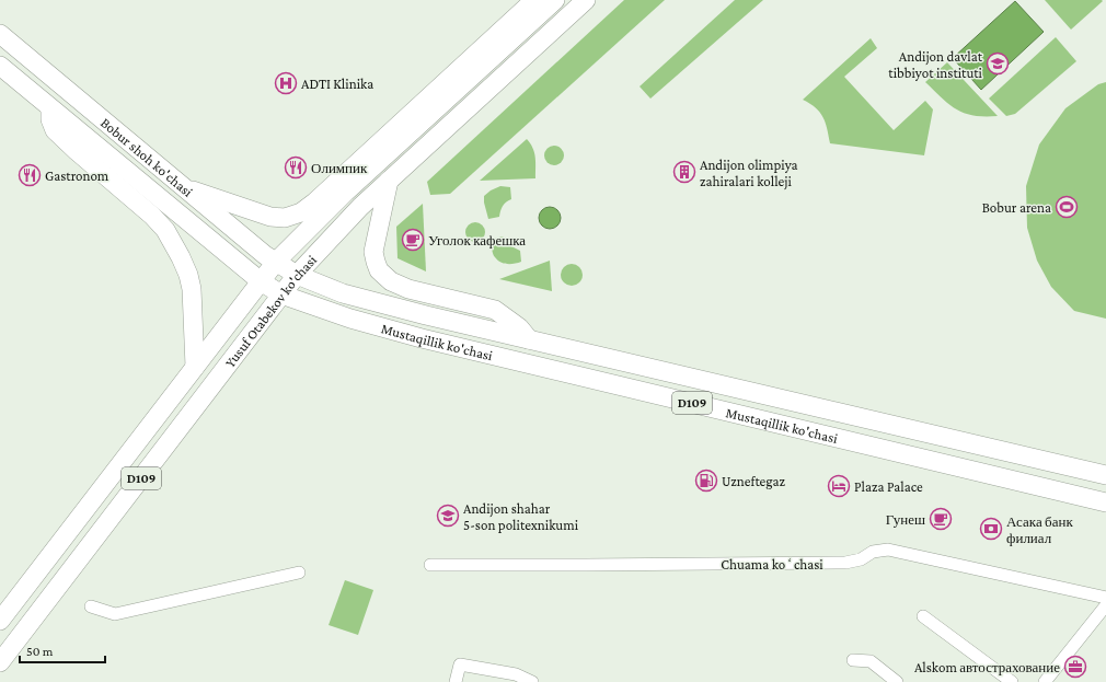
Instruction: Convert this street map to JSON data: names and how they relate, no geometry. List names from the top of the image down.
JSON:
{
  "streets": {
    "main road": [
      "Bobur shoh ko'chasi",
      "Yusuf Otabekov ko'chasi",
      "Mustaqillik ko'chasi",
      "D109"
    ],
    "street": ["Chuama koʻchasi"]
  },
  "crossings": [
    ["Bobur shoh ko'chasi", "Yusuf Otabekov ko'chasi"],
    ["Bobur shoh ko'chasi", "Mustaqillik ko'chasi"],
    ["Yusuf Otabekov ko'chasi", "Mustaqillik ko'chasi"]
  ],
  "places": {
    "school or university": ["Andijon davlat tibbiyot instituti", "Andijon shahar 5-son politexnikumi"],
    "hospital": ["ADTI Klinika"],
    "restaurant": ["Олимпик", "Gastronom"],
    "building": ["Andijon olimpiya zahiralari kolleji"],
    "sports": ["Bobur arena"],
    "cafe": ["Уголок кафешка", "Гунеш"],
    "fuel station": ["Uzneftegaz"],
    "hotel": ["Plaza Palace"],
    "bank": ["Асака банк филиал"],
    "office": ["Alskom автострахование"]
  },
  "scale_bar": "50 m"
}
